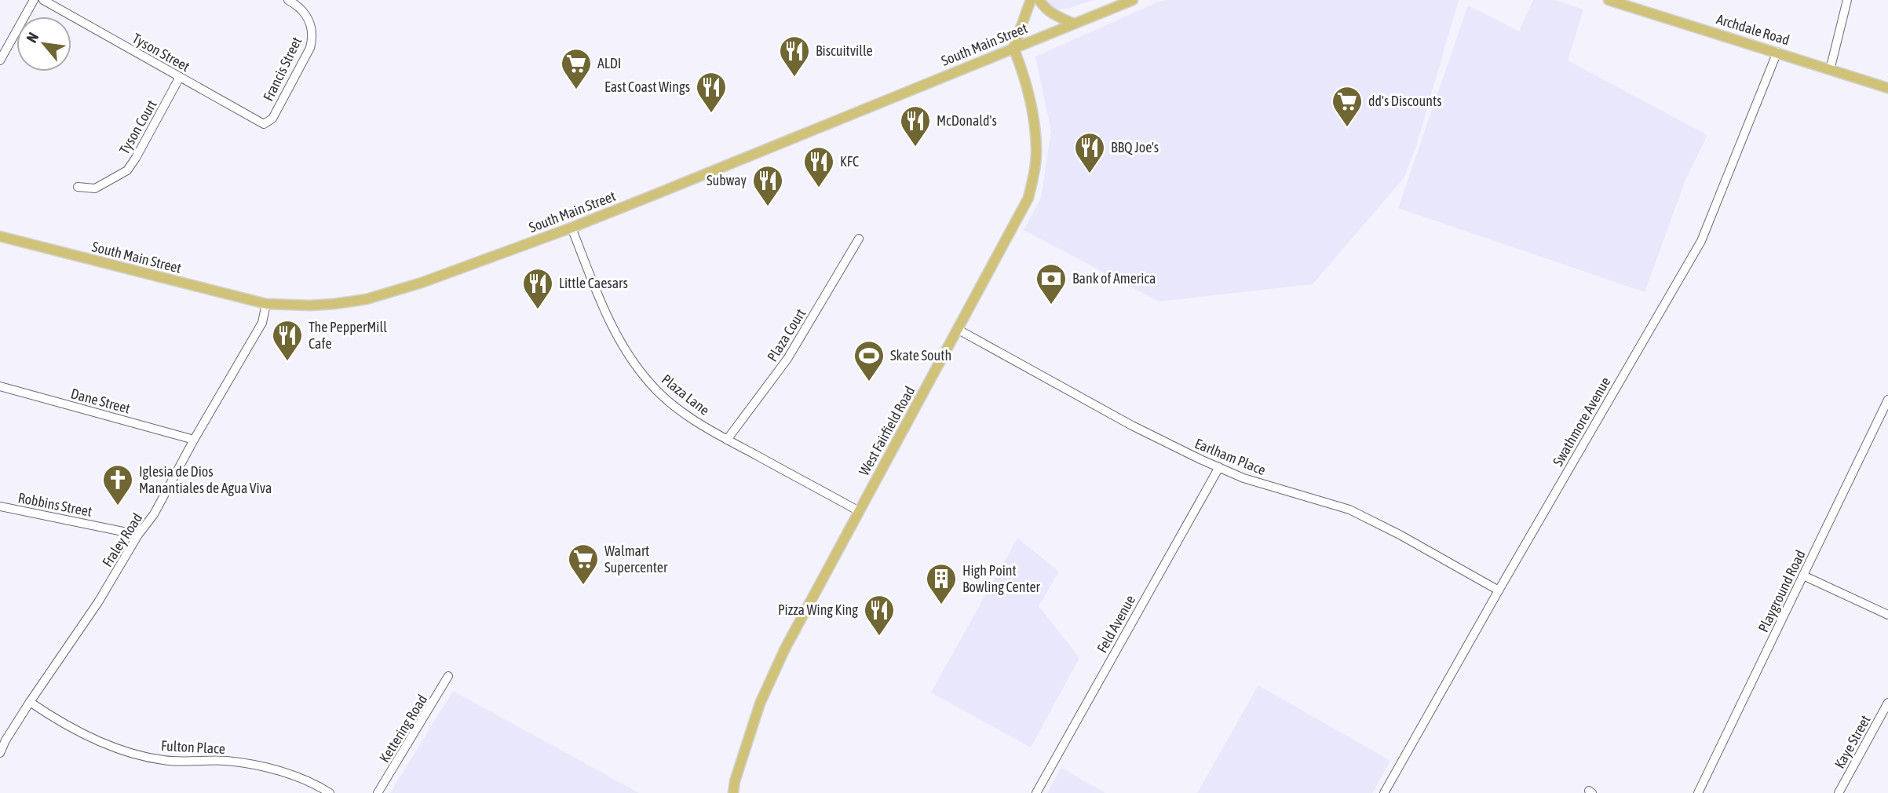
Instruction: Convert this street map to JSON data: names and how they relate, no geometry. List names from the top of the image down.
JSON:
{
  "streets": {
    "main road": ["Archdale Road", "South Main Street", "West Fairfield Road"],
    "street": [
      "Tyson Street",
      "Francis Street",
      "Tyson Court",
      "Plaza Court",
      "Plaza Lane",
      "Dane Street",
      "Swathmore Avenue",
      "Earlham Place",
      "Robbins Street",
      "Fraley Road",
      "Playground Road",
      "Feld Avenue",
      "Kettering Road",
      "Kaye Street",
      "Fulton Place"
    ]
  },
  "crossings": [
    ["Archdale Road", "Swathmore Avenue"],
    ["South Main Street", "Plaza Lane"],
    ["South Main Street", "West Fairfield Road"],
    ["South Main Street", "Fraley Road"],
    ["Tyson Street", "Francis Street"],
    ["Tyson Street", "Tyson Court"],
    ["Plaza Court", "Plaza Lane"],
    ["Plaza Lane", "West Fairfield Road"],
    ["Dane Street", "Fraley Road"],
    ["Swathmore Avenue", "Earlham Place"],
    ["West Fairfield Road", "Earlham Place"],
    ["Earlham Place", "Feld Avenue"],
    ["Robbins Street", "Fraley Road"],
    ["Fraley Road", "Fulton Place"]
  ],
  "places": {
    "restaurant": [
      "Biscuitville",
      "East Coast Wings",
      "McDonald's",
      "BBQ Joe's",
      "KFC",
      "Subway",
      "Little Caesars",
      "The PepperMill Cafe",
      "Pizza Wing King"
    ],
    "supermarket": ["ALDI", "dd's Discounts", "Walmart Supercenter"],
    "bank": ["Bank of America"],
    "sports": ["Skate South"],
    "church": ["Iglesia de Dios Manantiales de Agua Viva"],
    "building": ["High Point Bowling Center"]
  },
  "north": "top left"
}
